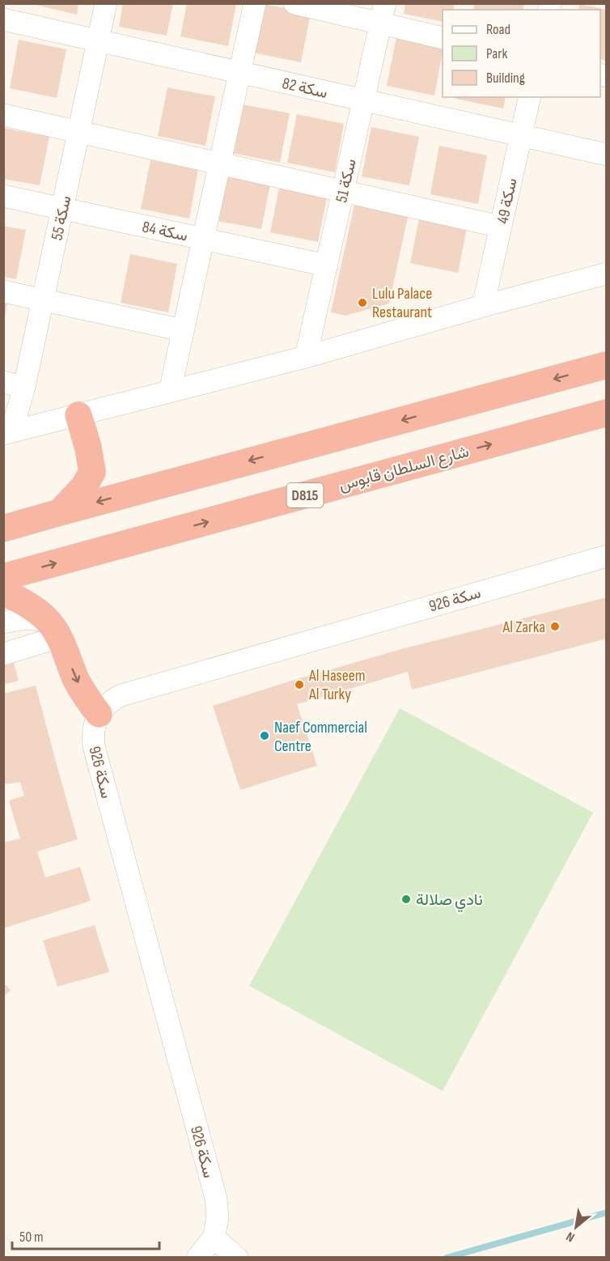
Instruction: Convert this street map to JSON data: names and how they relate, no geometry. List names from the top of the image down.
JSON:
{
  "streets": {
    "highway": ["شارع السلطان قابوس", "D815"],
    "street": [
      "سكة 82",
      "سكة 51",
      "سكة 49",
      "سكة 55",
      "سكة 84",
      "سكة 926"
    ]
  },
  "crossings": [
    ["سكة 82", "سكة 51"],
    ["سكة 82", "سكة 49"],
    ["سكة 82", "سكة 55"],
    ["سكة 51", "سكة 84"],
    ["سكة 55", "سكة 84"]
  ],
  "places": [
    "Lulu Palace Restaurant",
    "Al Zarka",
    "Al Haseem Al Turky",
    "Naef Commercial Centre",
    "نادي صلالة"
  ],
  "legend": ["Road", "Park", "Building"],
  "scale_bar": "50 m",
  "north": "bottom left"
}
